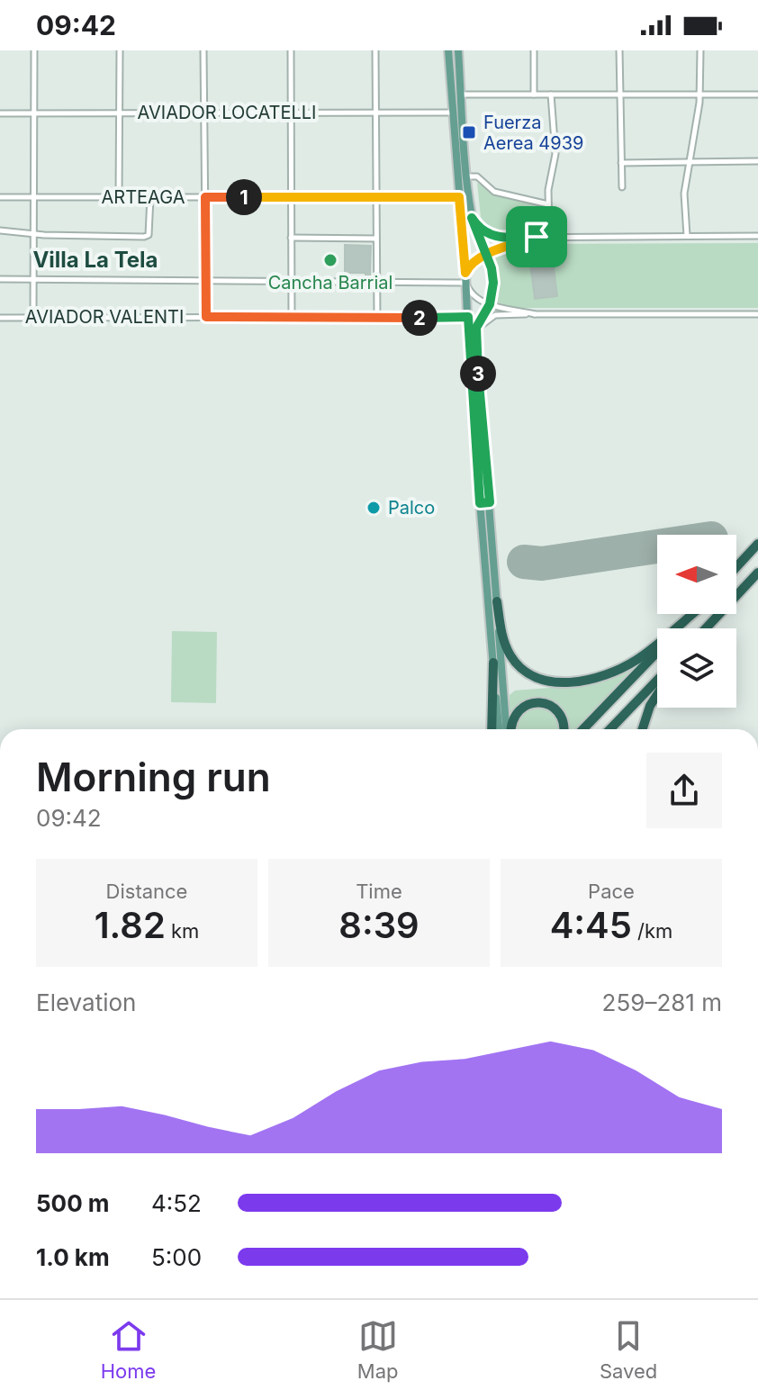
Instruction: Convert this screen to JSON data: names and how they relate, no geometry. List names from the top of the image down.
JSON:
{
  "streets": {
    "street": ["AVIADOR LOCATELLI", "ARTEAGA", "AVIADOR VALENTI"]
  },
  "districts": ["Villa La Tela"],
  "places": {
    "transit": ["Fuerza Aerea 4939"],
    "other": ["Cancha Barrial", "Palco"]
  },
  "north": "left",
  "page": {
    "status": "09:42",
    "pins": ["1", "2", "3"],
    "heading": ["Morning run", "09:42"],
    "stats": [
      ["Distance", "1.82 km"],
      ["Time", "8:39"],
      ["Pace", "4:45 /km"]
    ],
    "chart": ["Elevation", "259–281 m"],
    "list": [
      {
        "name": "500 m",
        "note": "4:52"
      },
      {
        "name": "1.0 km",
        "note": "5:00"
      }
    ],
    "tabs": ["Home", "Map", "Saved"]
  }
}
